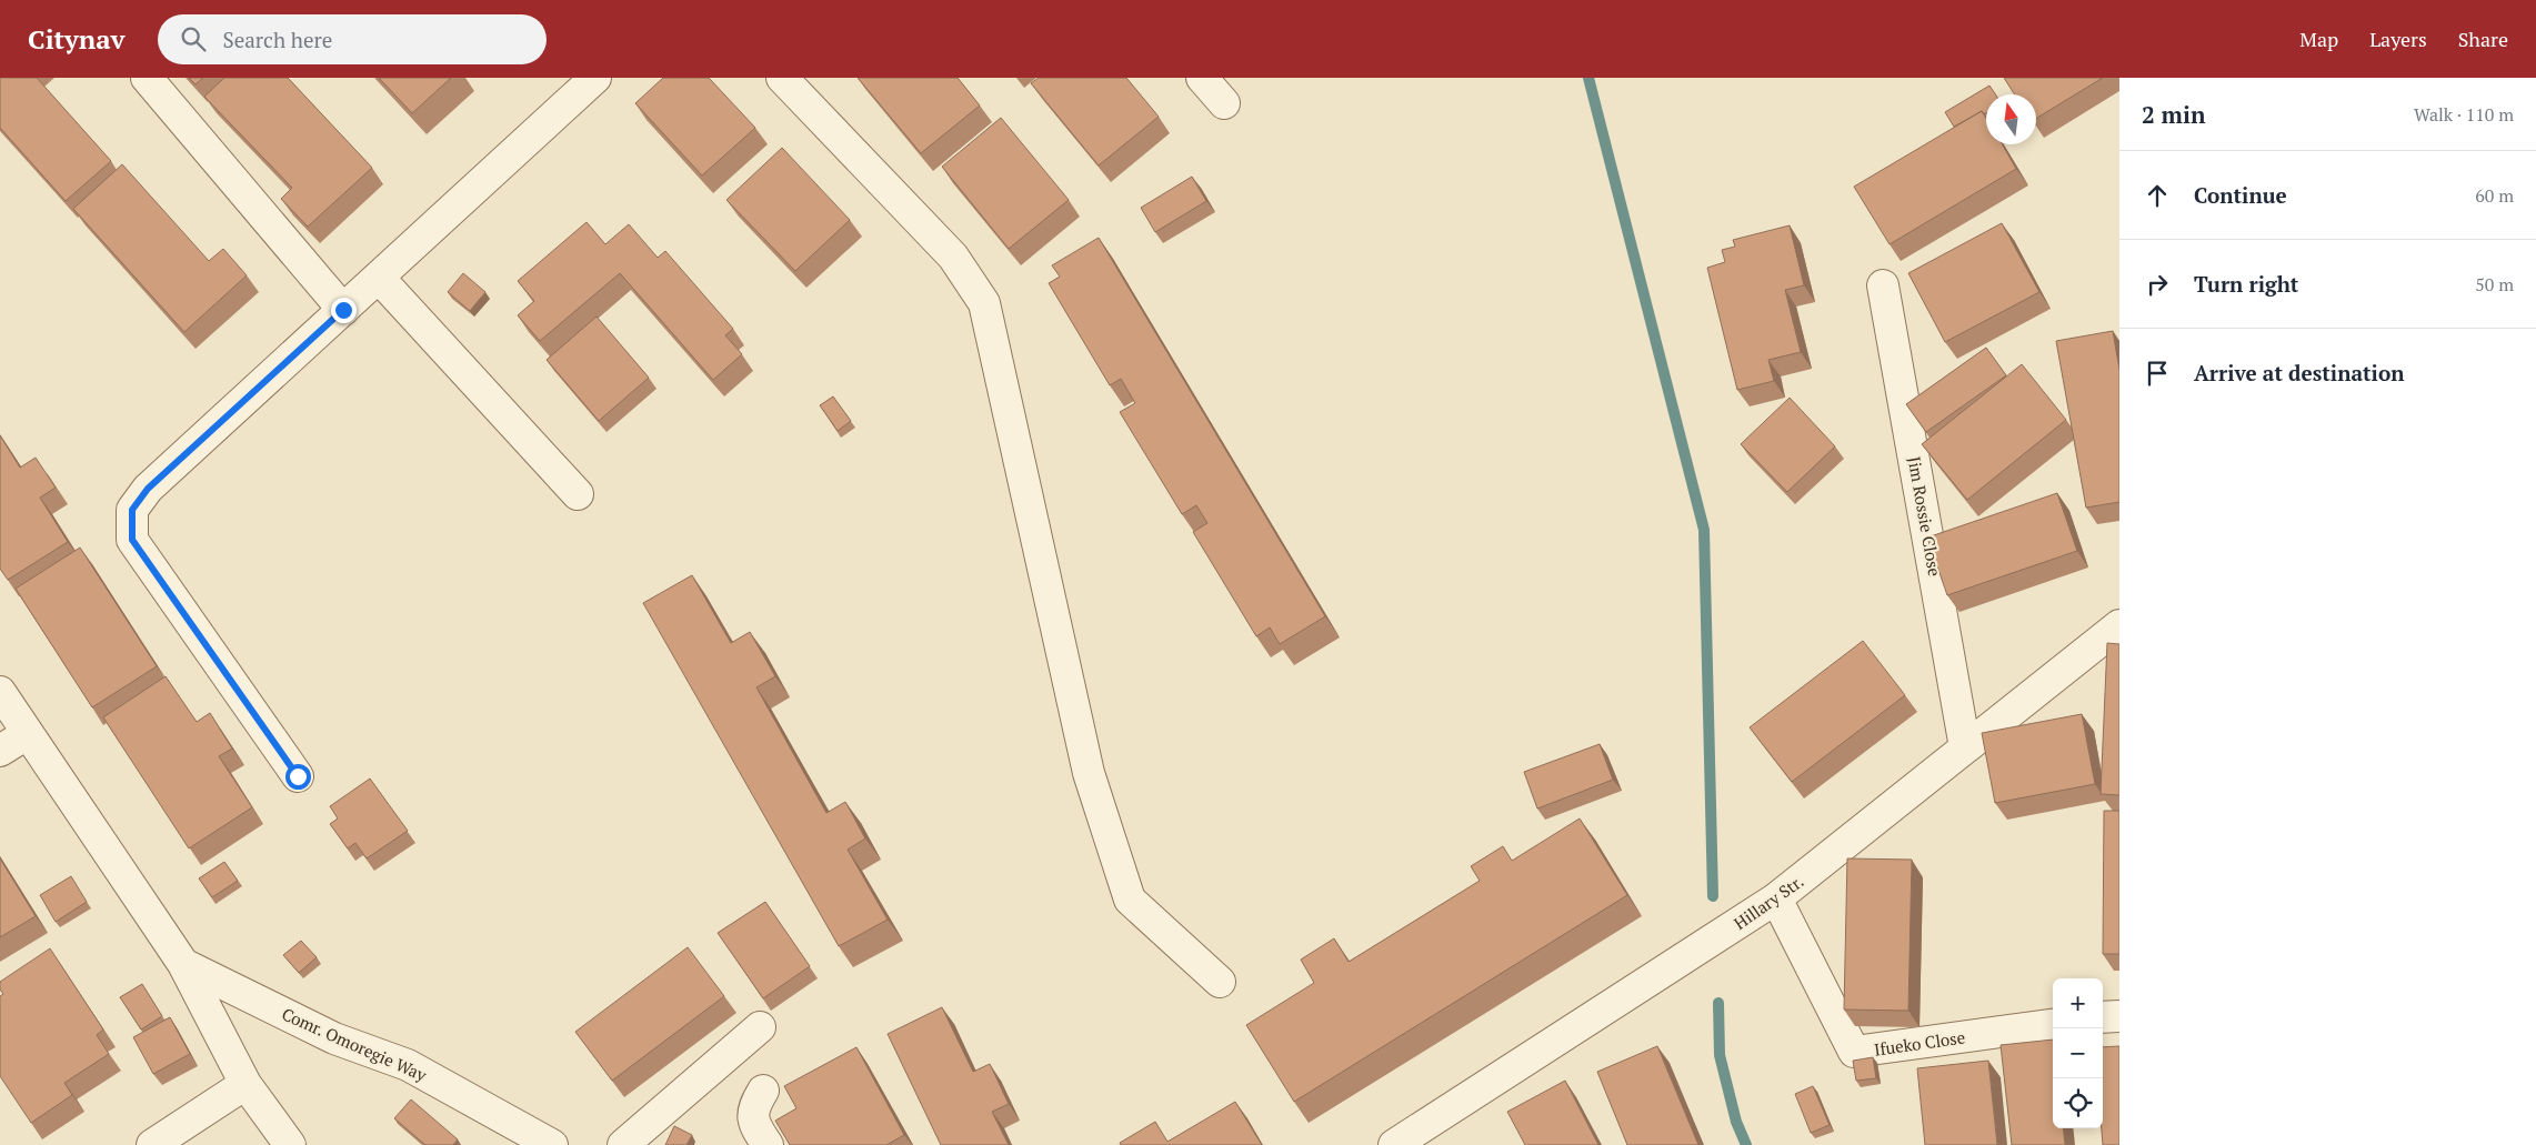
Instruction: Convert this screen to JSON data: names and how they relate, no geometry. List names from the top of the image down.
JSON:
{
  "streets": {
    "street": [
      "Jim Rossie Close",
      "Hillary Str.",
      "Ifueko Close",
      "Comr. Omoregie Way"
    ]
  },
  "crossings": [
    ["Jim Rossie Close", "Hillary Str."],
    ["Hillary Str.", "Ifueko Close"]
  ],
  "north": "top",
  "page": {
    "header": "Citynav",
    "search": "Search here",
    "nav": ["Map", "Layers", "Share"],
    "heading": ["2 min", "Walk · 110 m"],
    "list": [
      ["Continue", "60 m"],
      ["Turn right", "50 m"],
      "Arrive at destination"
    ],
    "map_buttons": ["+", "−"]
  }
}
